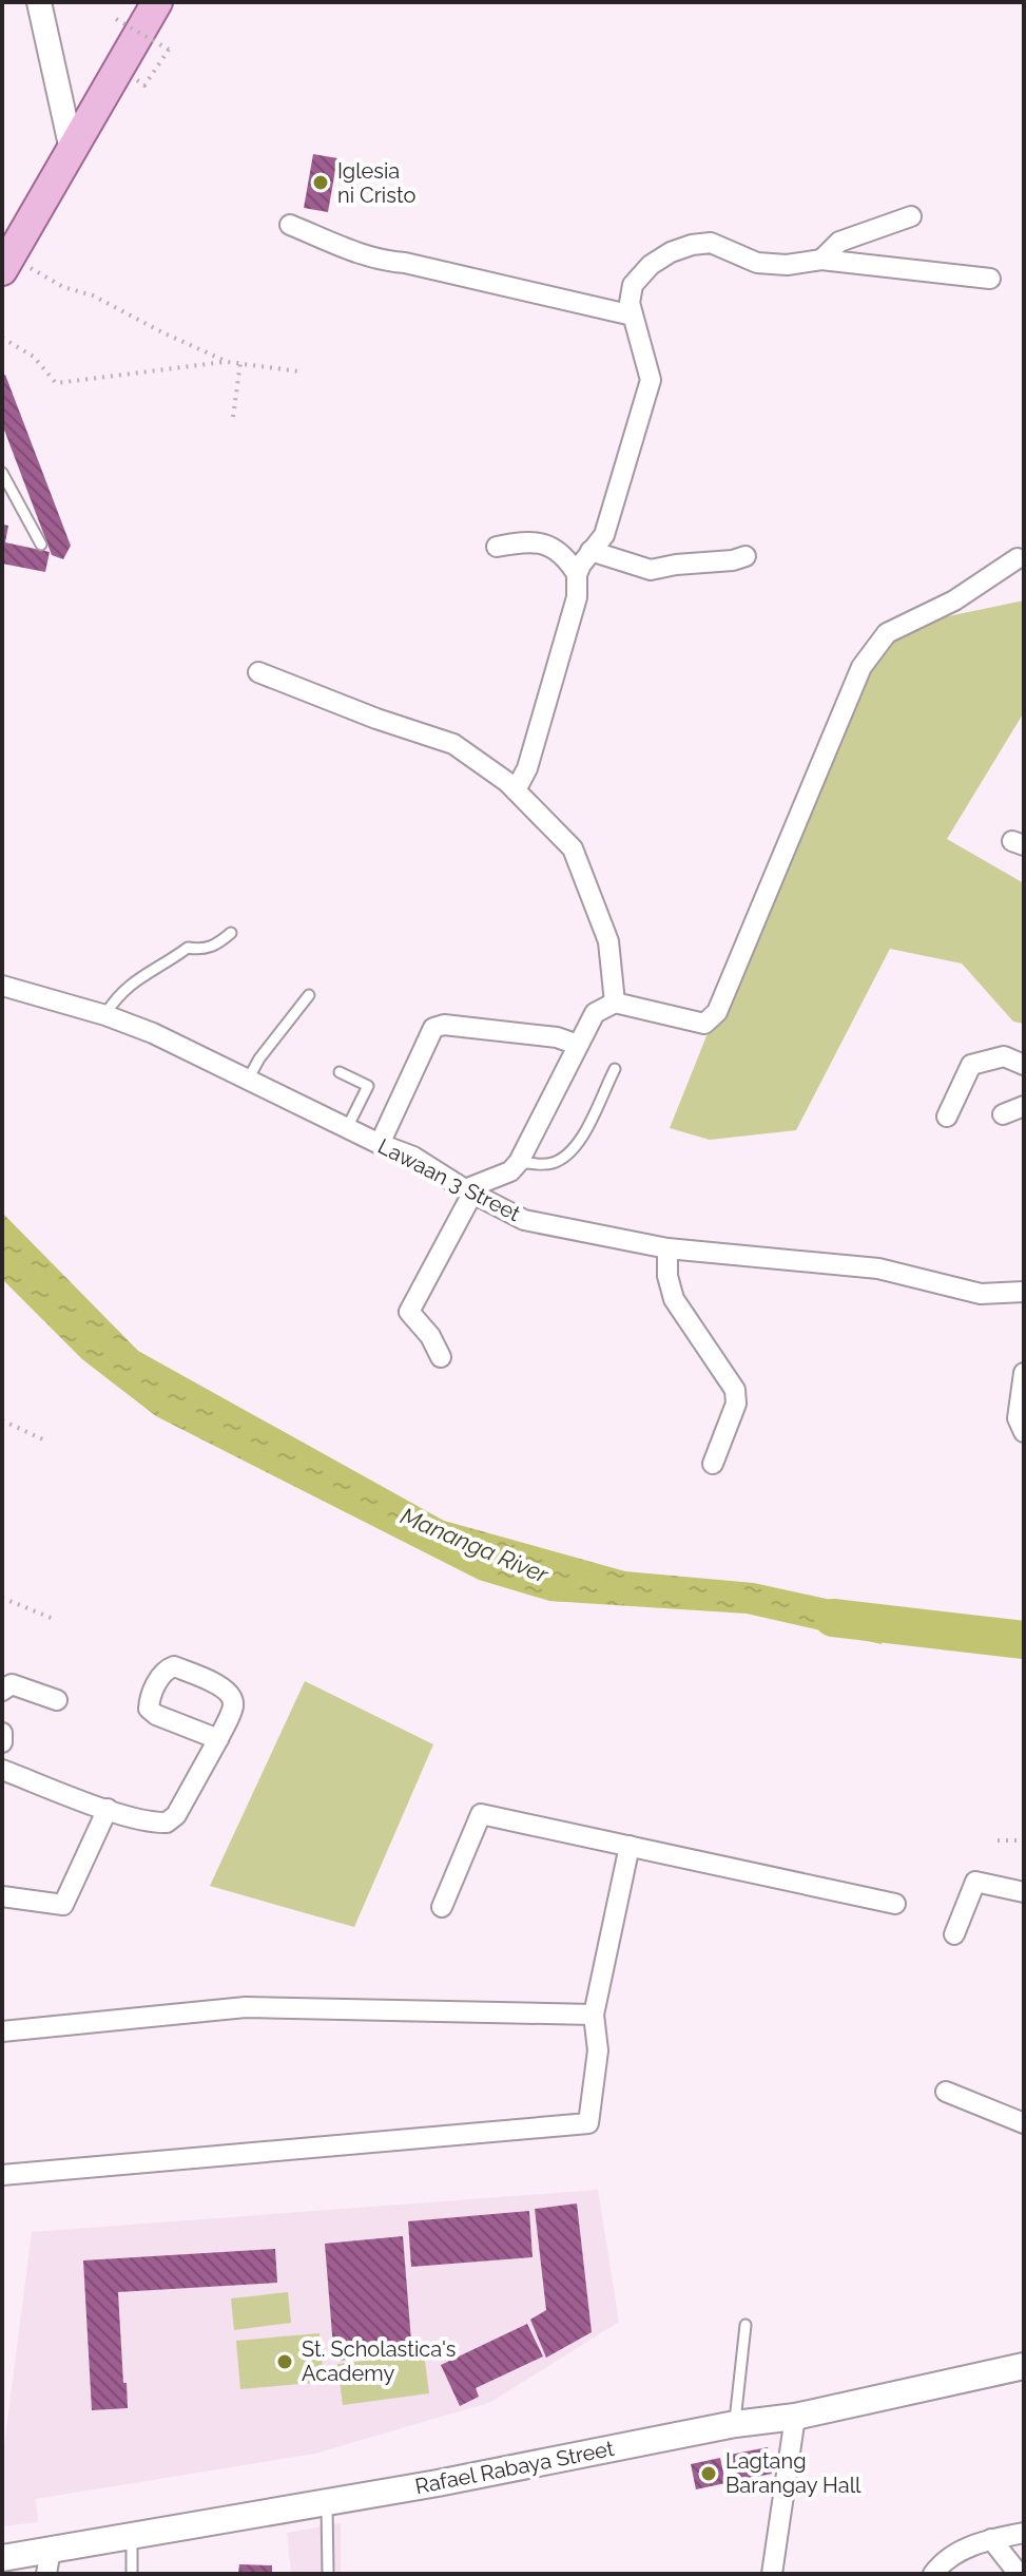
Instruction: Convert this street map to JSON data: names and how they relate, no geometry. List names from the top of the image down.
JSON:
{
  "streets": {
    "main road": ["Rafael Rabaya Street"],
    "street": ["Lawaan 3 Street"]
  },
  "water": ["Mananga River"],
  "places": ["Iglesia ni Cristo", "St. Scholastica's Academy", "Lagtang Barangay Hall"]
}
